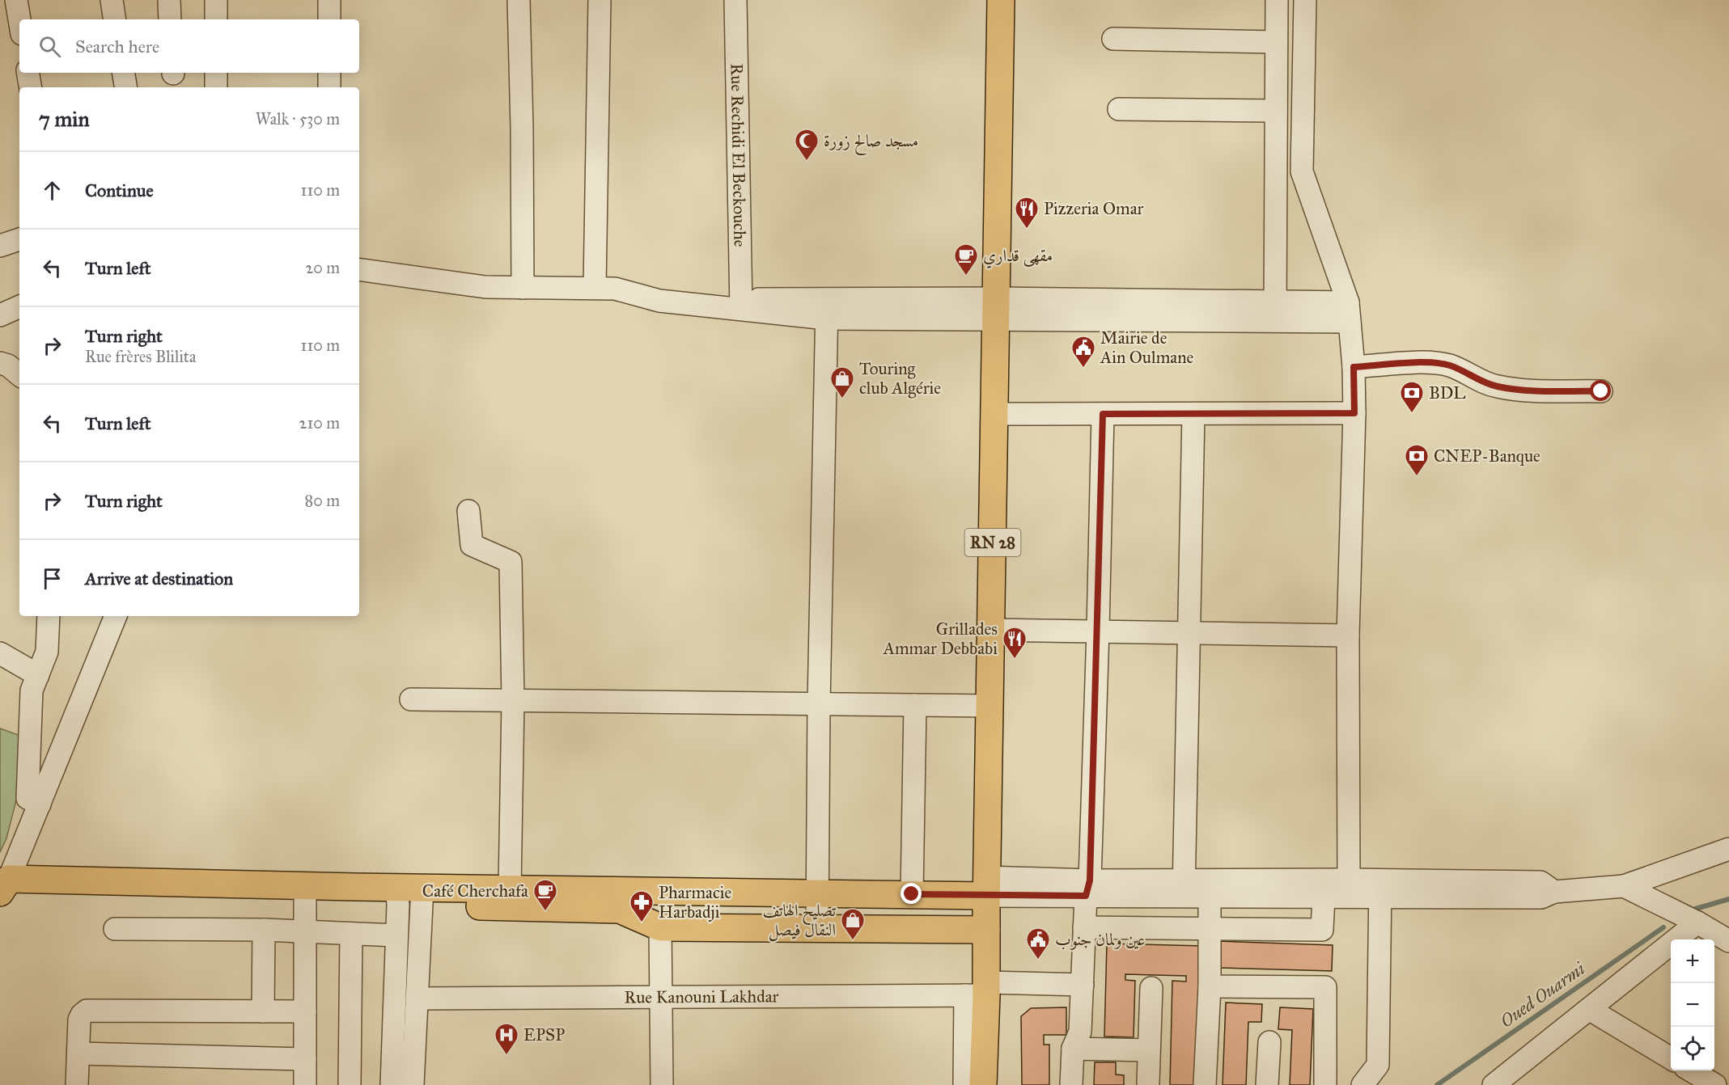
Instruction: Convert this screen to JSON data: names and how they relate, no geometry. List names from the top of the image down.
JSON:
{
  "streets": {
    "main road": ["RN 28"],
    "street": ["Rue Rechidi El Beckouche", "Rue Kanouni Lakhdar"]
  },
  "crossings": [
    ["RN 28", "Rue Kanouni Lakhdar"]
  ],
  "water": ["Oued Ouarmi"],
  "places": {
    "mosque": ["مسجد صالح زورة"],
    "restaurant": ["Pizzeria Omar", "Grillades Ammar Debbabi"],
    "cafe": ["مقهى قداري", "Café Cherchafa"],
    "public building": ["Mairie de Ain Oulmane", "عين ولمان جنوب"],
    "shop": ["Touring club Algérie", "تصليح الهاتف النقال فيصل"],
    "bank": ["BDL", "CNEP-Banque"],
    "pharmacy": ["Pharmacie Harbadji"],
    "hospital": ["EPSP"]
  },
  "page": {
    "search": "Search here",
    "heading": ["7 min", "Walk · 530 m"],
    "list": [
      ["Continue", "110 m"],
      ["Turn left", "20 m"],
      ["Turn right", "Rue frères Blilita", "110 m"],
      ["Turn left", "210 m"],
      ["Turn right", "80 m"],
      "Arrive at destination"
    ],
    "map_buttons": ["+", "−"]
  }
}
